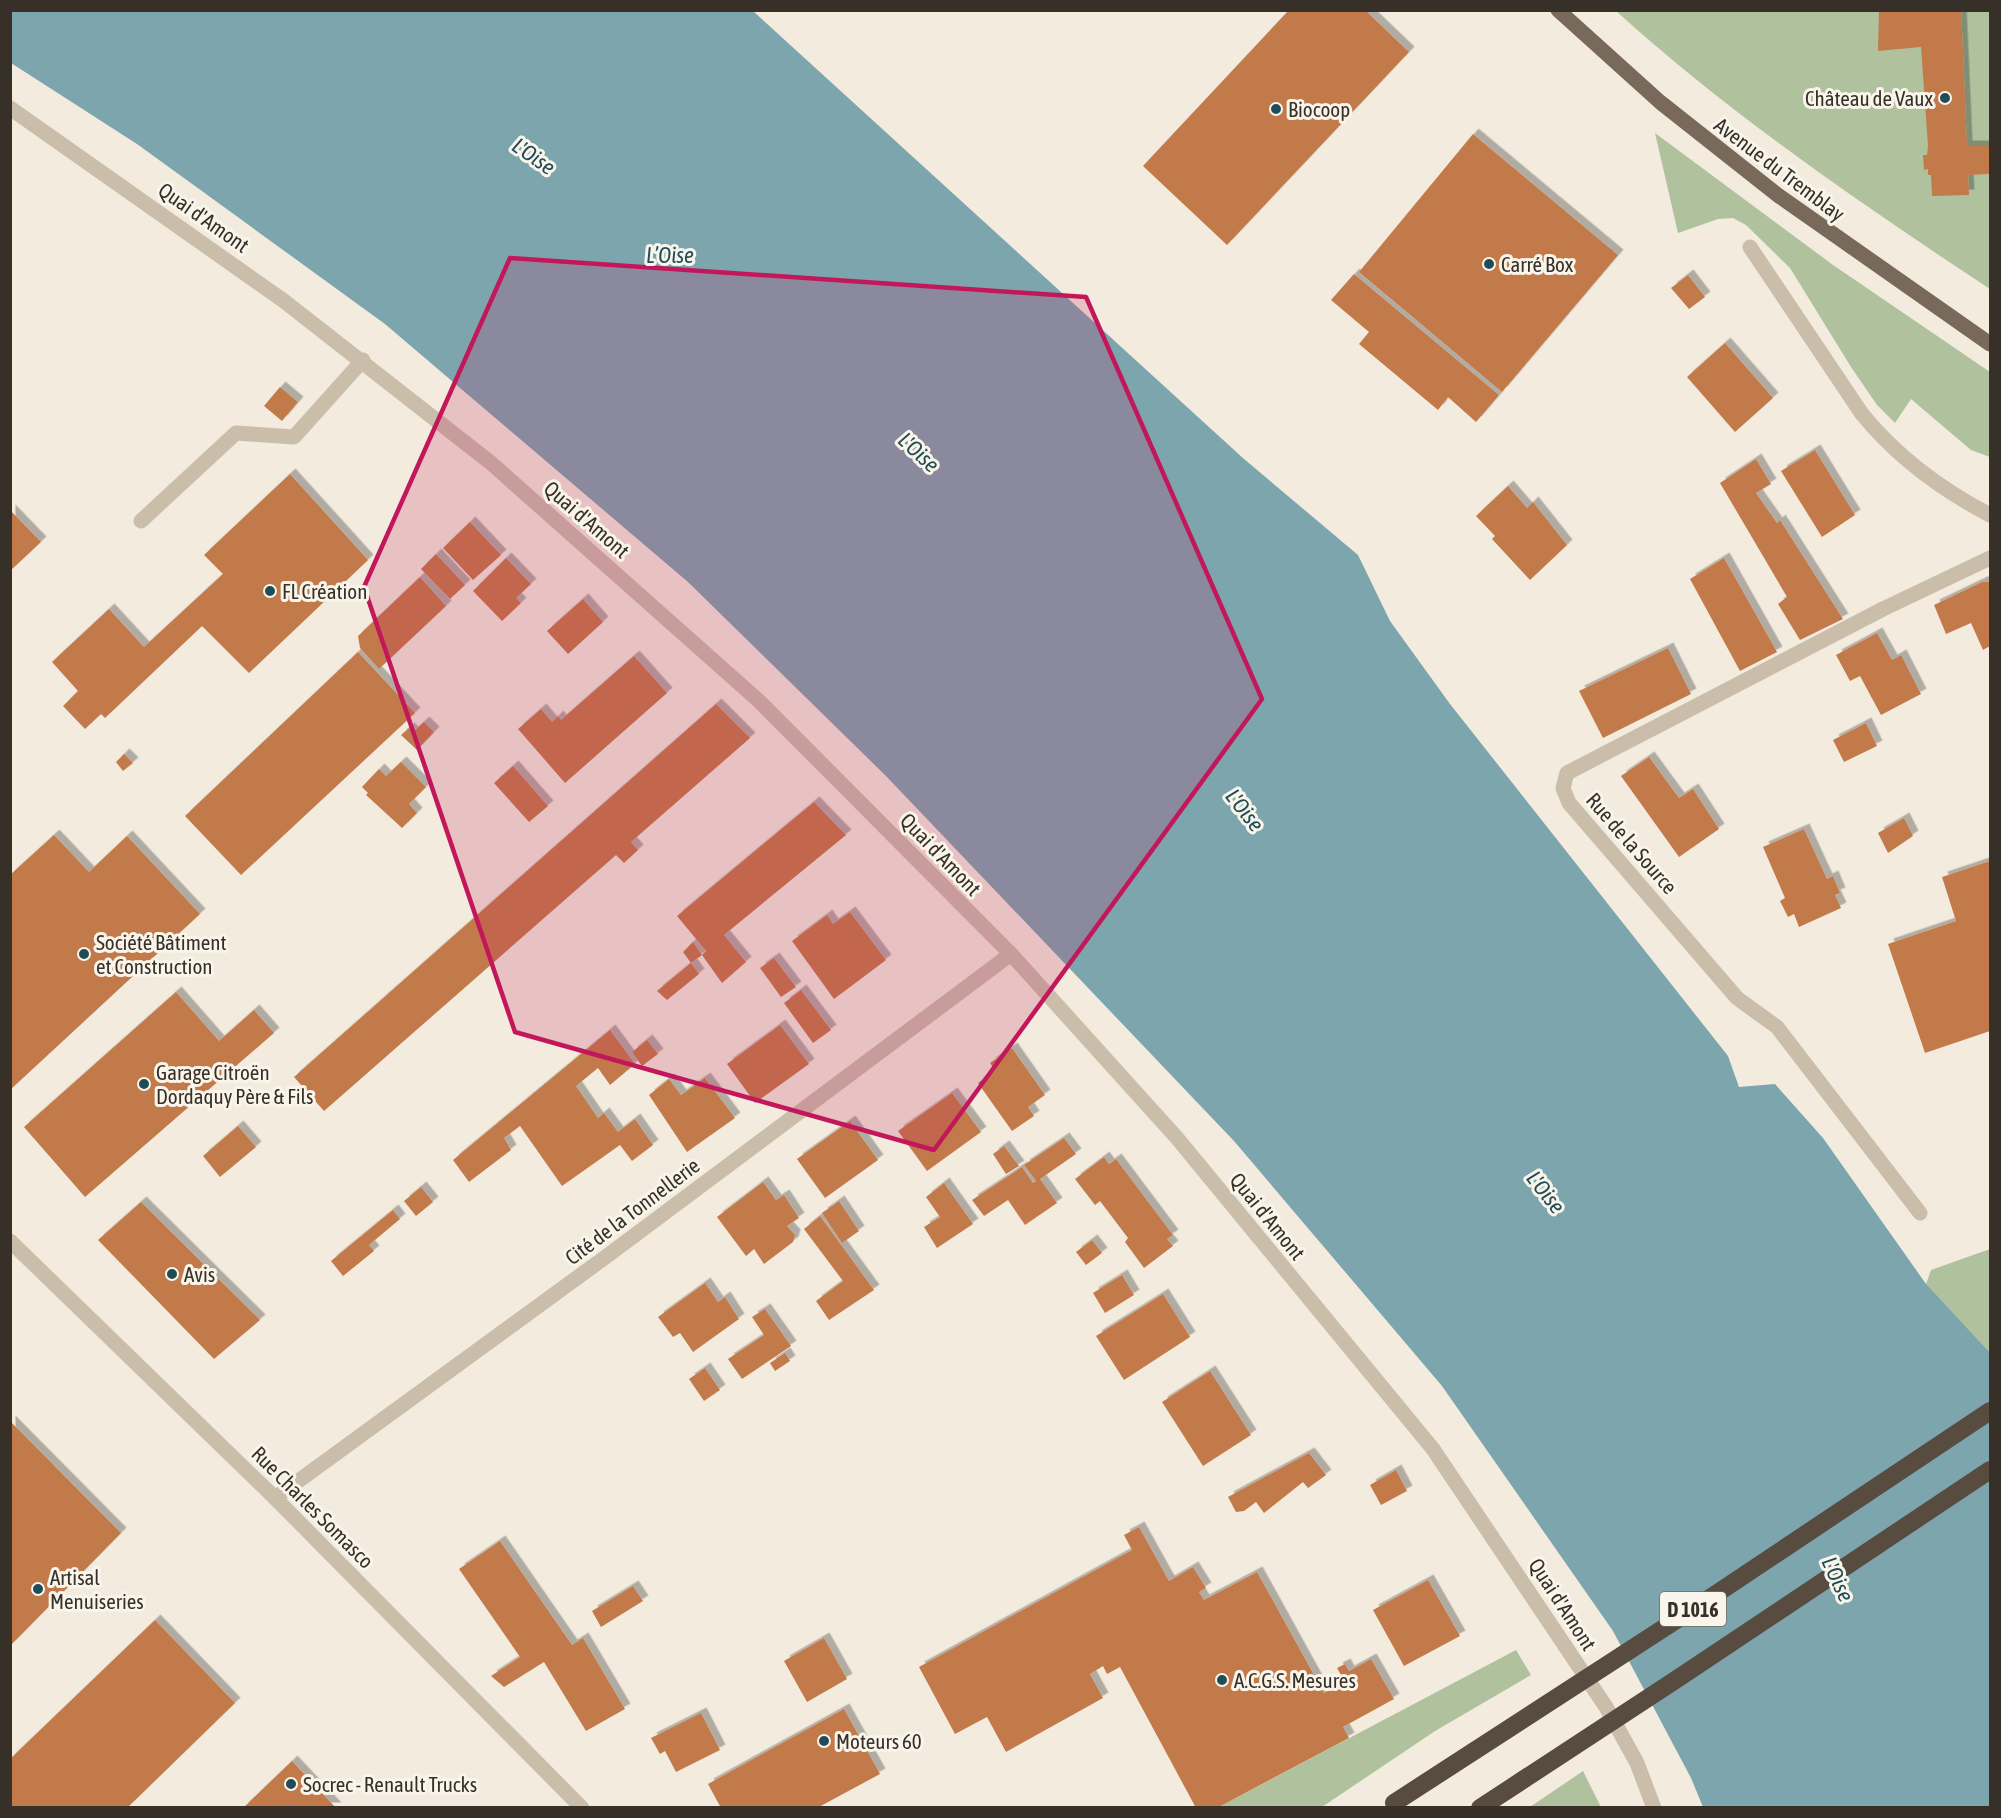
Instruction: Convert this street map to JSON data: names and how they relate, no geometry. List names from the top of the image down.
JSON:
{
  "streets": {
    "highway": ["D 1016"],
    "main road": ["Avenue du Tremblay"],
    "street": [
      "Quai d'Amont",
      "Rue de la Source",
      "Cité de la Tonnellerie",
      "Rue Charles Somasco"
    ]
  },
  "crossings": [
    ["Quai d'Amont", "Cité de la Tonnellerie"],
    ["Cité de la Tonnellerie", "Rue Charles Somasco"]
  ],
  "water": ["L'Oise", "L’Oise"],
  "places": [
    "Château de Vaux",
    "Biocoop",
    "Carré Box",
    "FL Création",
    "Société Bâtiment et Construction",
    "Garage Citroën Dordaquy Père & Fils",
    "Avis",
    "Artisal Menuiseries",
    "A.C.G.S. Mesures",
    "Moteurs 60",
    "Socrec - Renault Trucks"
  ]
}
